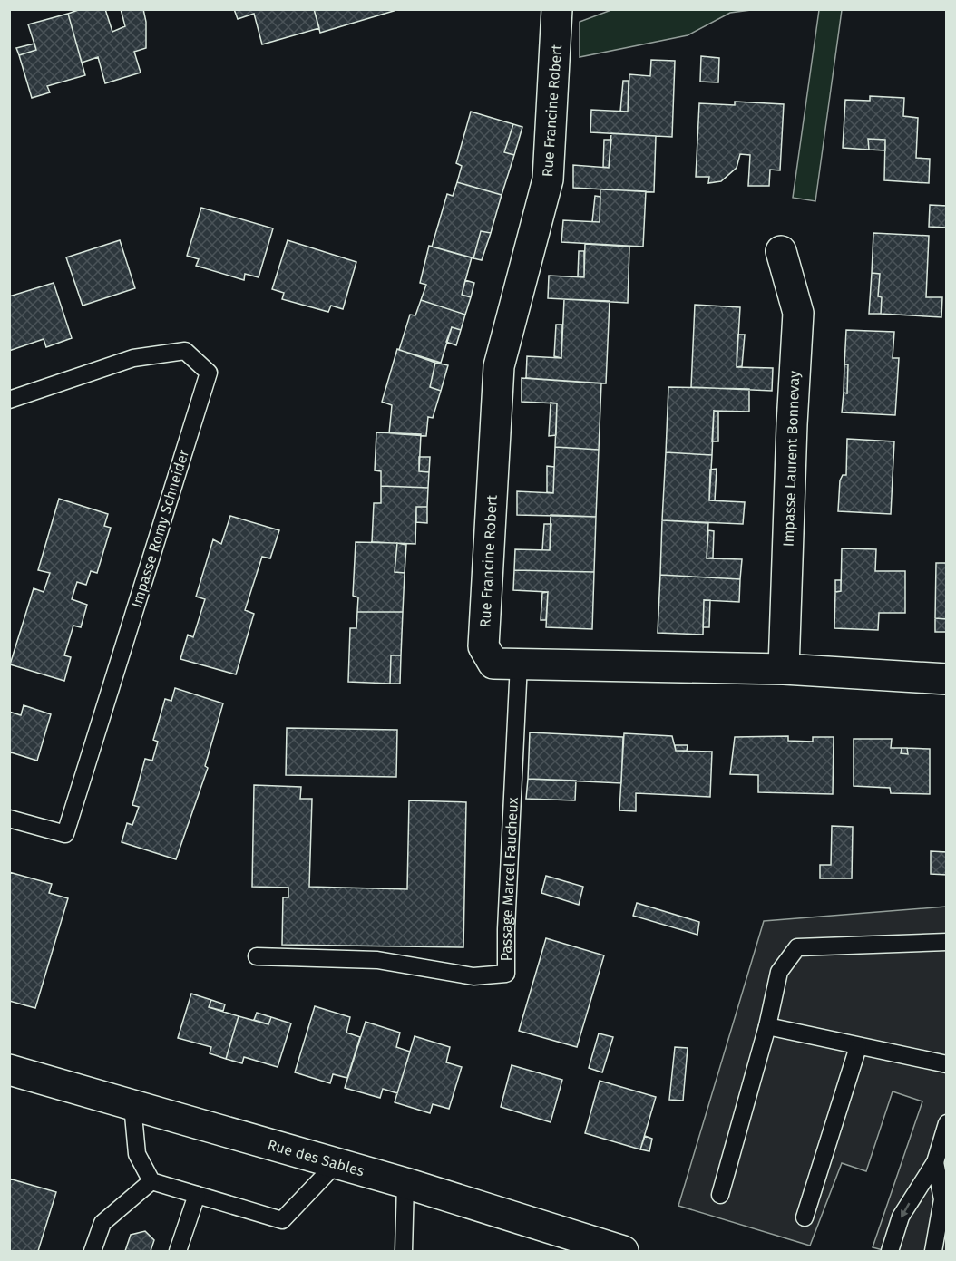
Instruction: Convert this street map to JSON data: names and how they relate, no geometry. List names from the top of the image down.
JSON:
{
  "streets": {
    "street": ["Rue Francine Robert", "Impasse Laurent Bonnevay", "Rue des Sables"],
    "lane": ["Impasse Romy Schneider", "Passage Marcel Faucheux"]
  },
  "crossings": [
    ["Rue Francine Robert", "Impasse Laurent Bonnevay"],
    ["Rue Francine Robert", "Passage Marcel Faucheux"]
  ]
}
